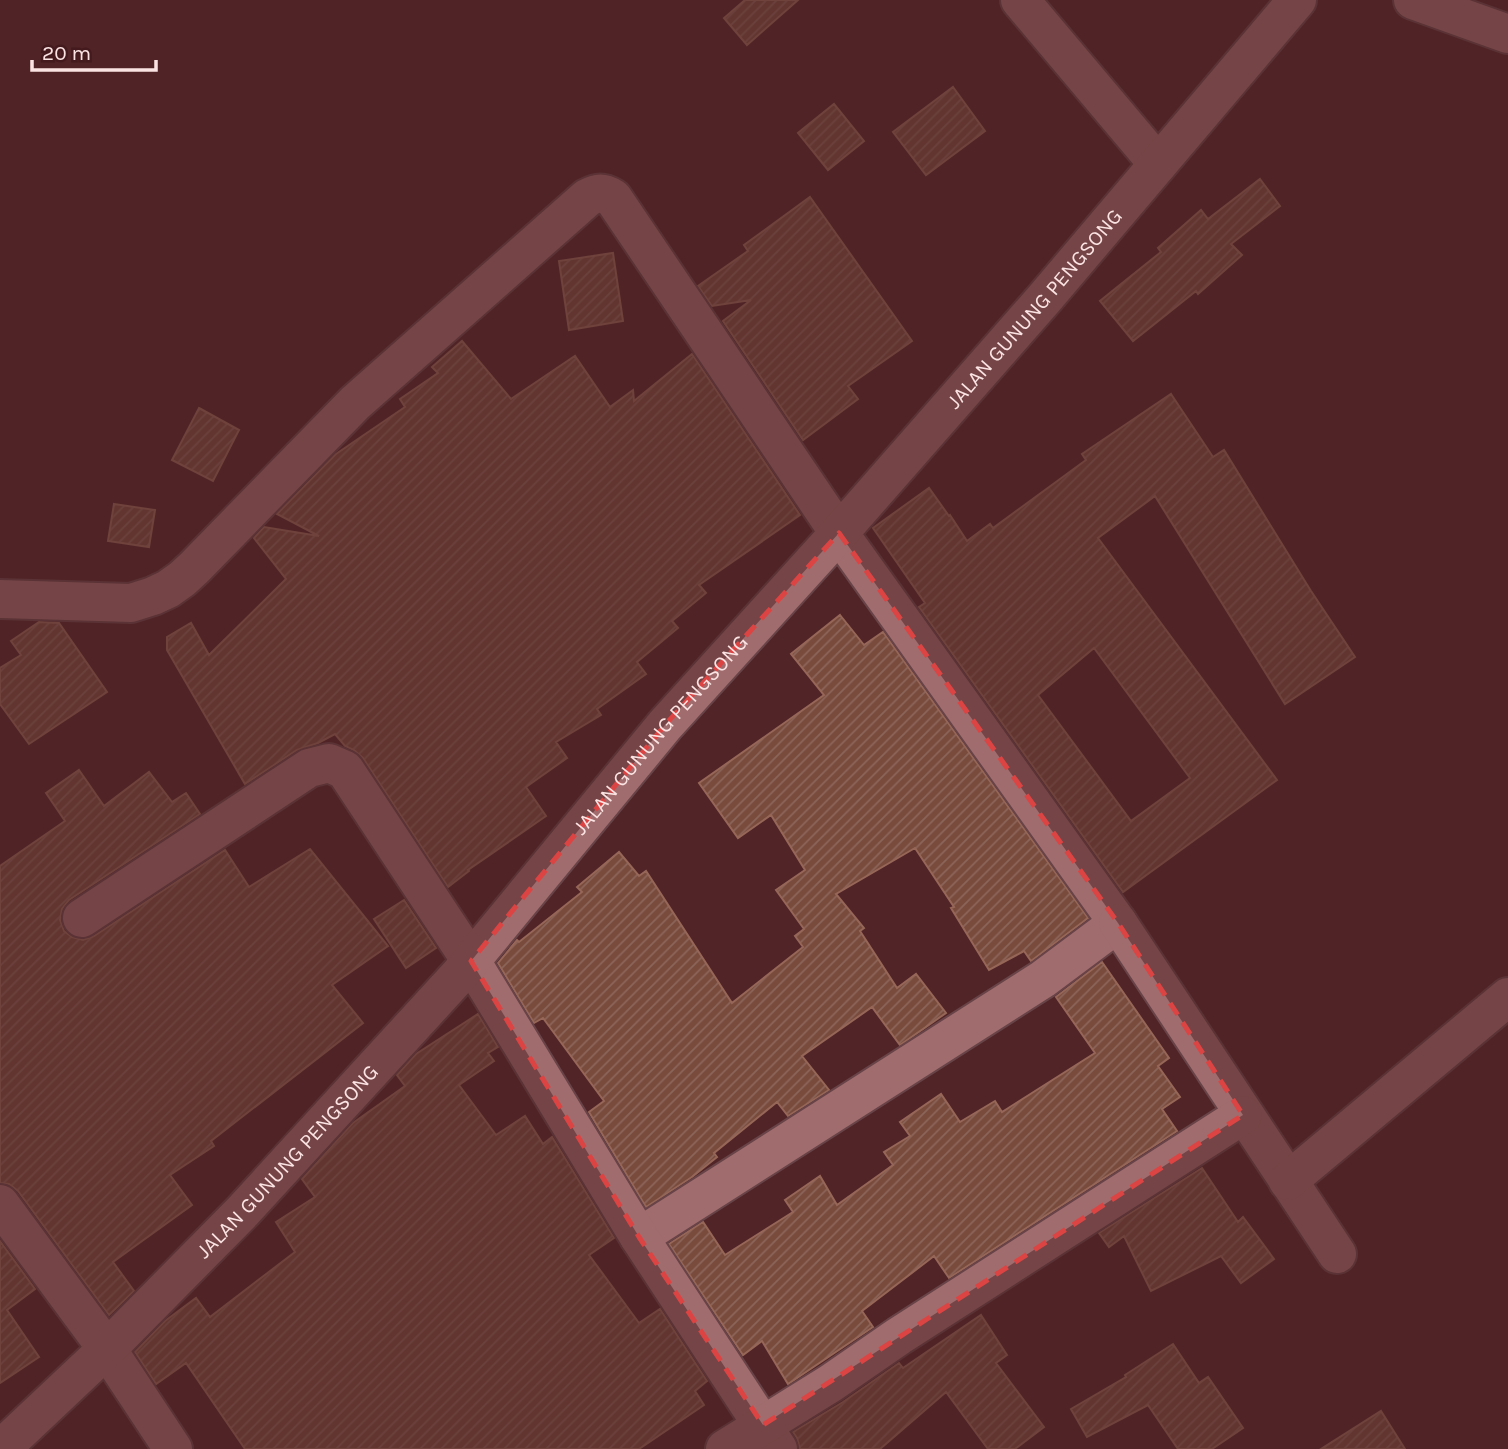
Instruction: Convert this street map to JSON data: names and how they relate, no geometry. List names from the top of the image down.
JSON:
{
  "streets": {
    "street": ["JALAN GUNUNG PENGSONG"]
  },
  "scale_bar": "20 m"
}
